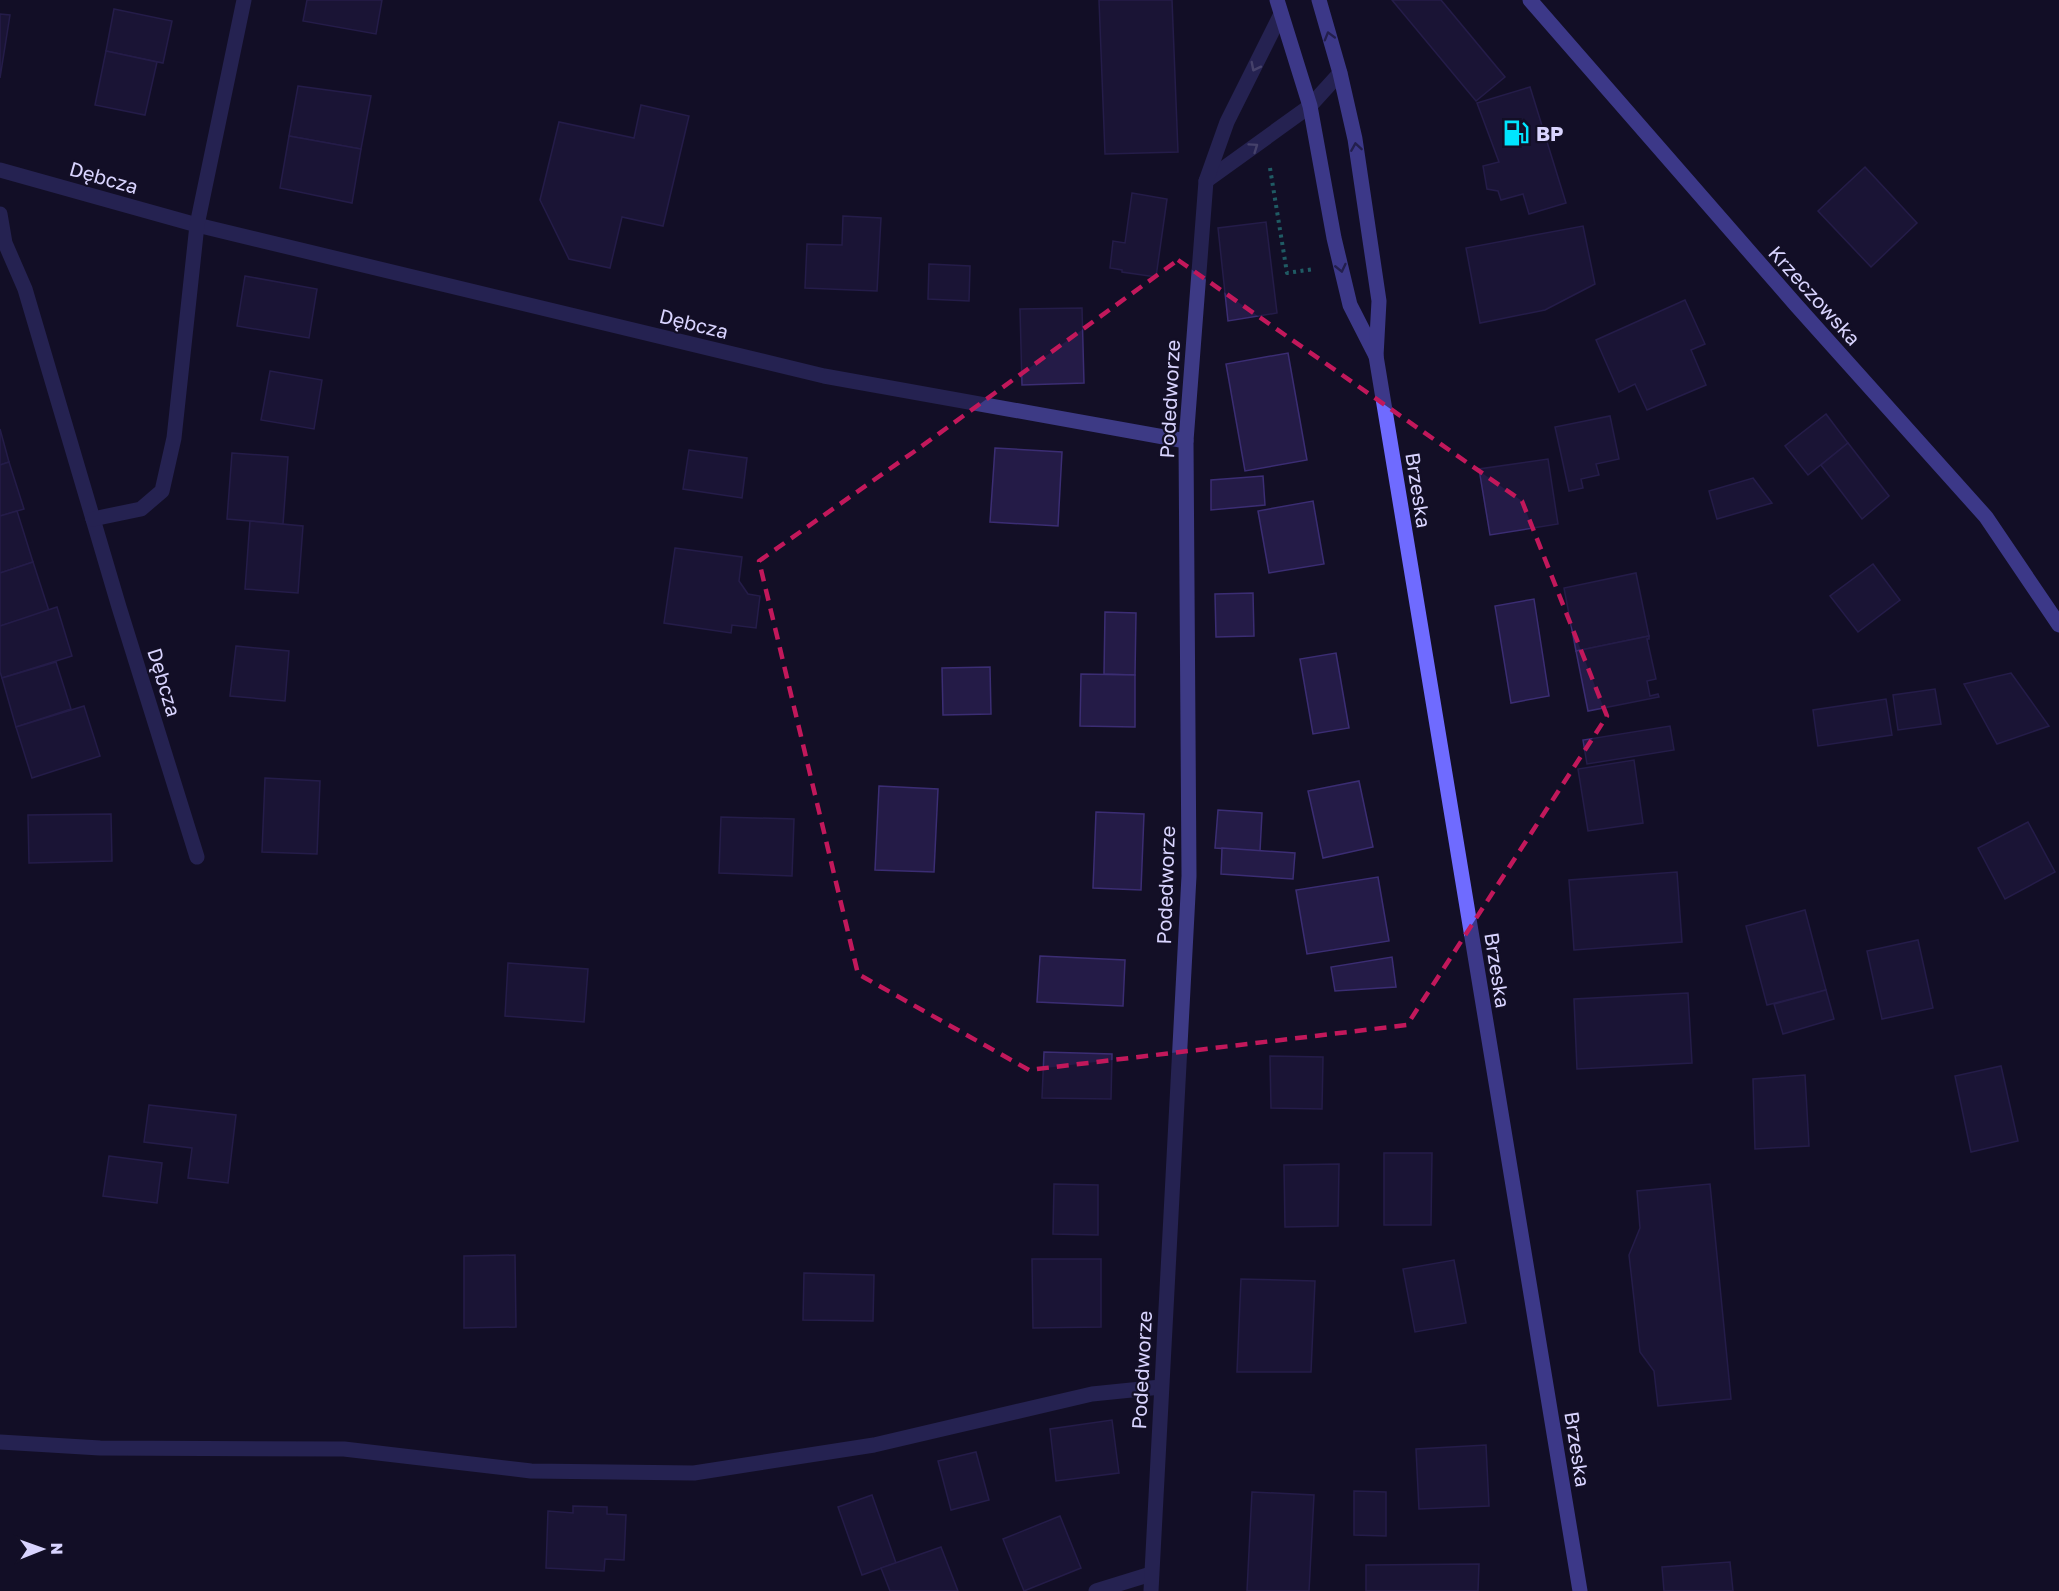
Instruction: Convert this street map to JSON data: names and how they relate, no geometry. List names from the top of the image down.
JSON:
{
  "streets": {
    "main road": ["Krzeczowska", "Brzeska"],
    "street": ["Dębcza", "Podedworze"]
  },
  "crossings": [
    ["Dębcza", "Podedworze"],
    ["Podedworze", "Brzeska"]
  ],
  "places": {
    "fuel station": ["BP"]
  },
  "north": "right"
}
